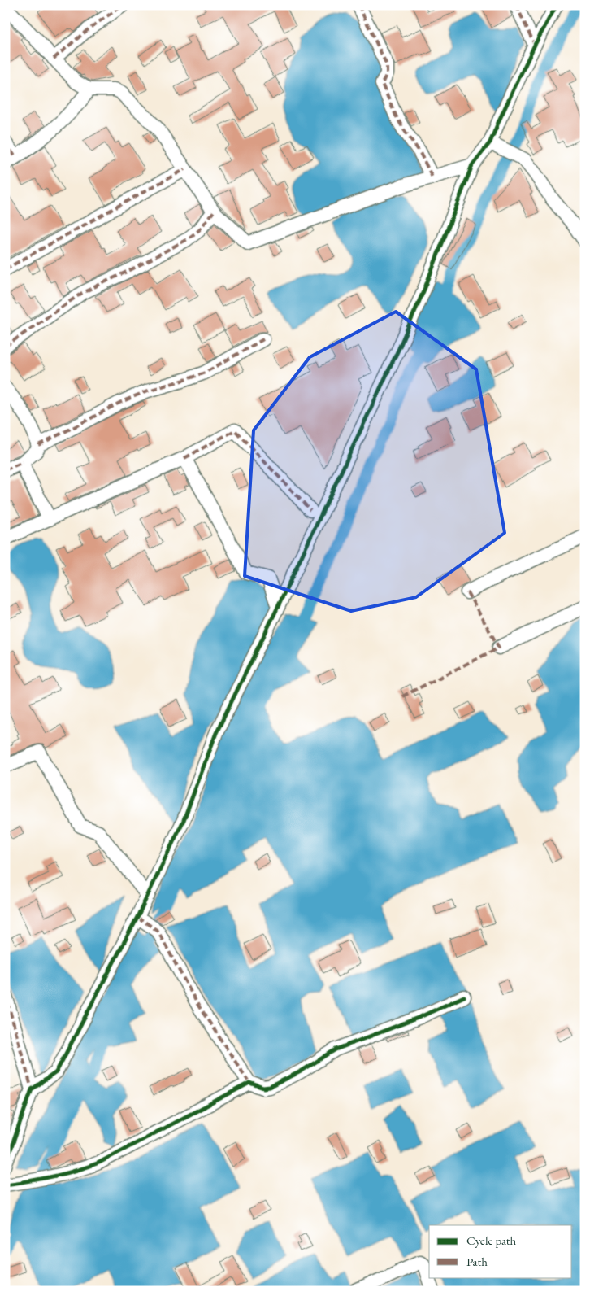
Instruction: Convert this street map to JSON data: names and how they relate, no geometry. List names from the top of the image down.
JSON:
{
  "legend": ["Cycle path", "Path"]
}
